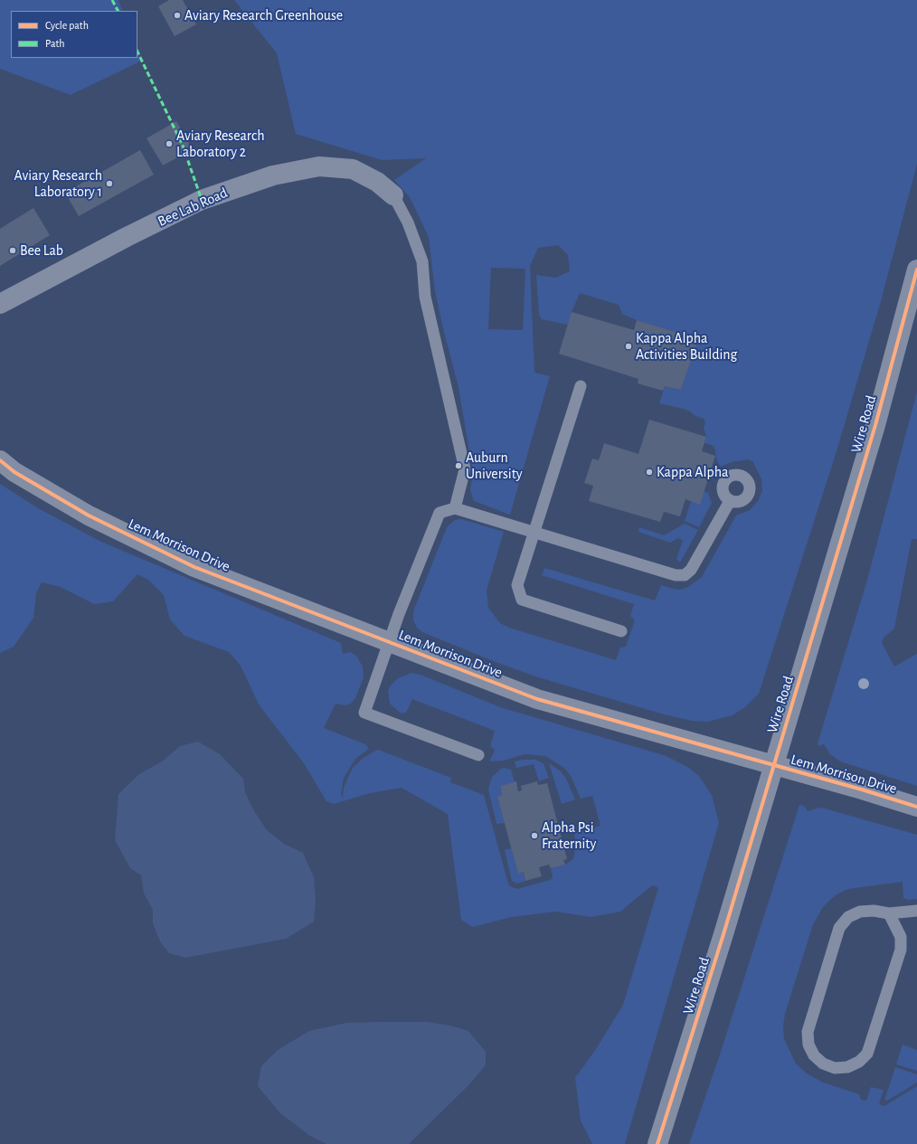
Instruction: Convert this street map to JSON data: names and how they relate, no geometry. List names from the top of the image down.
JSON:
{
  "streets": {
    "street": ["Bee Lab Road", "Wire Road", "Lem Morrison Drive"]
  },
  "crossings": [
    ["Wire Road", "Lem Morrison Drive"]
  ],
  "places": [
    "Aviary Research Greenhouse",
    "Aviary Research Laboratory 2",
    "Aviary Research Laboratory 1",
    "Bee Lab",
    "Kappa Alpha Activities Building",
    "Auburn University",
    "Kappa Alpha",
    "Alpha Psi Fraternity"
  ],
  "legend": ["Cycle path", "Path"]
}
